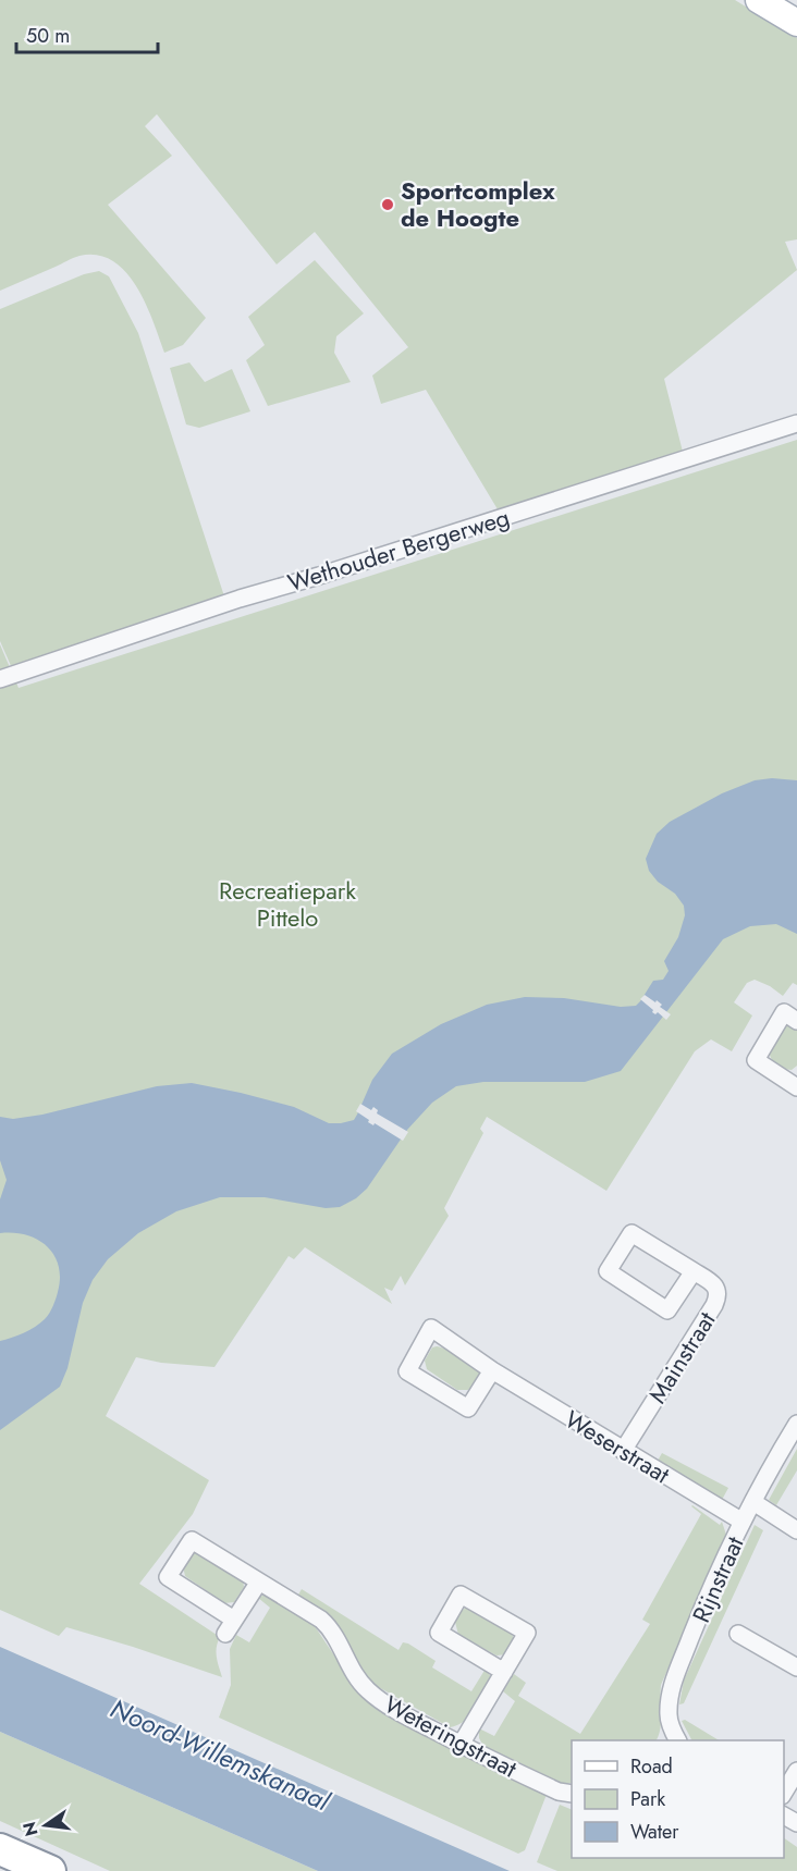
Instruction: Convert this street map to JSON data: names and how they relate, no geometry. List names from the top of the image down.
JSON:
{
  "streets": {
    "street": [
      "Wethouder Bergerweg",
      "Mainstraat",
      "Weserstraat",
      "Rijnstraat",
      "Weteringstraat"
    ]
  },
  "crossings": [
    ["Mainstraat", "Weserstraat"],
    ["Weserstraat", "Rijnstraat"]
  ],
  "water": ["Noord-Willemskanaal"],
  "parks": ["Recreatiepark Pittelo"],
  "places": ["Sportcomplex de Hoogte"],
  "legend": ["Road", "Park", "Water"],
  "scale_bar": "50 m",
  "north": "left"
}
